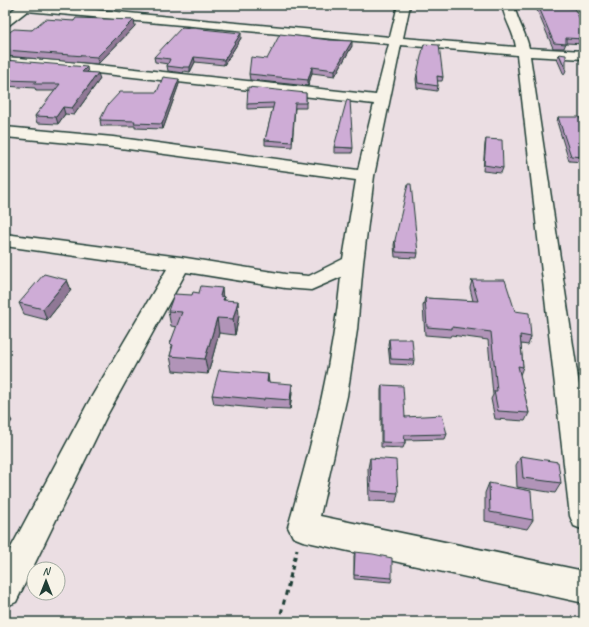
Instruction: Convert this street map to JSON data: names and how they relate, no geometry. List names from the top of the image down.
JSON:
{
  "north": "top"
}
